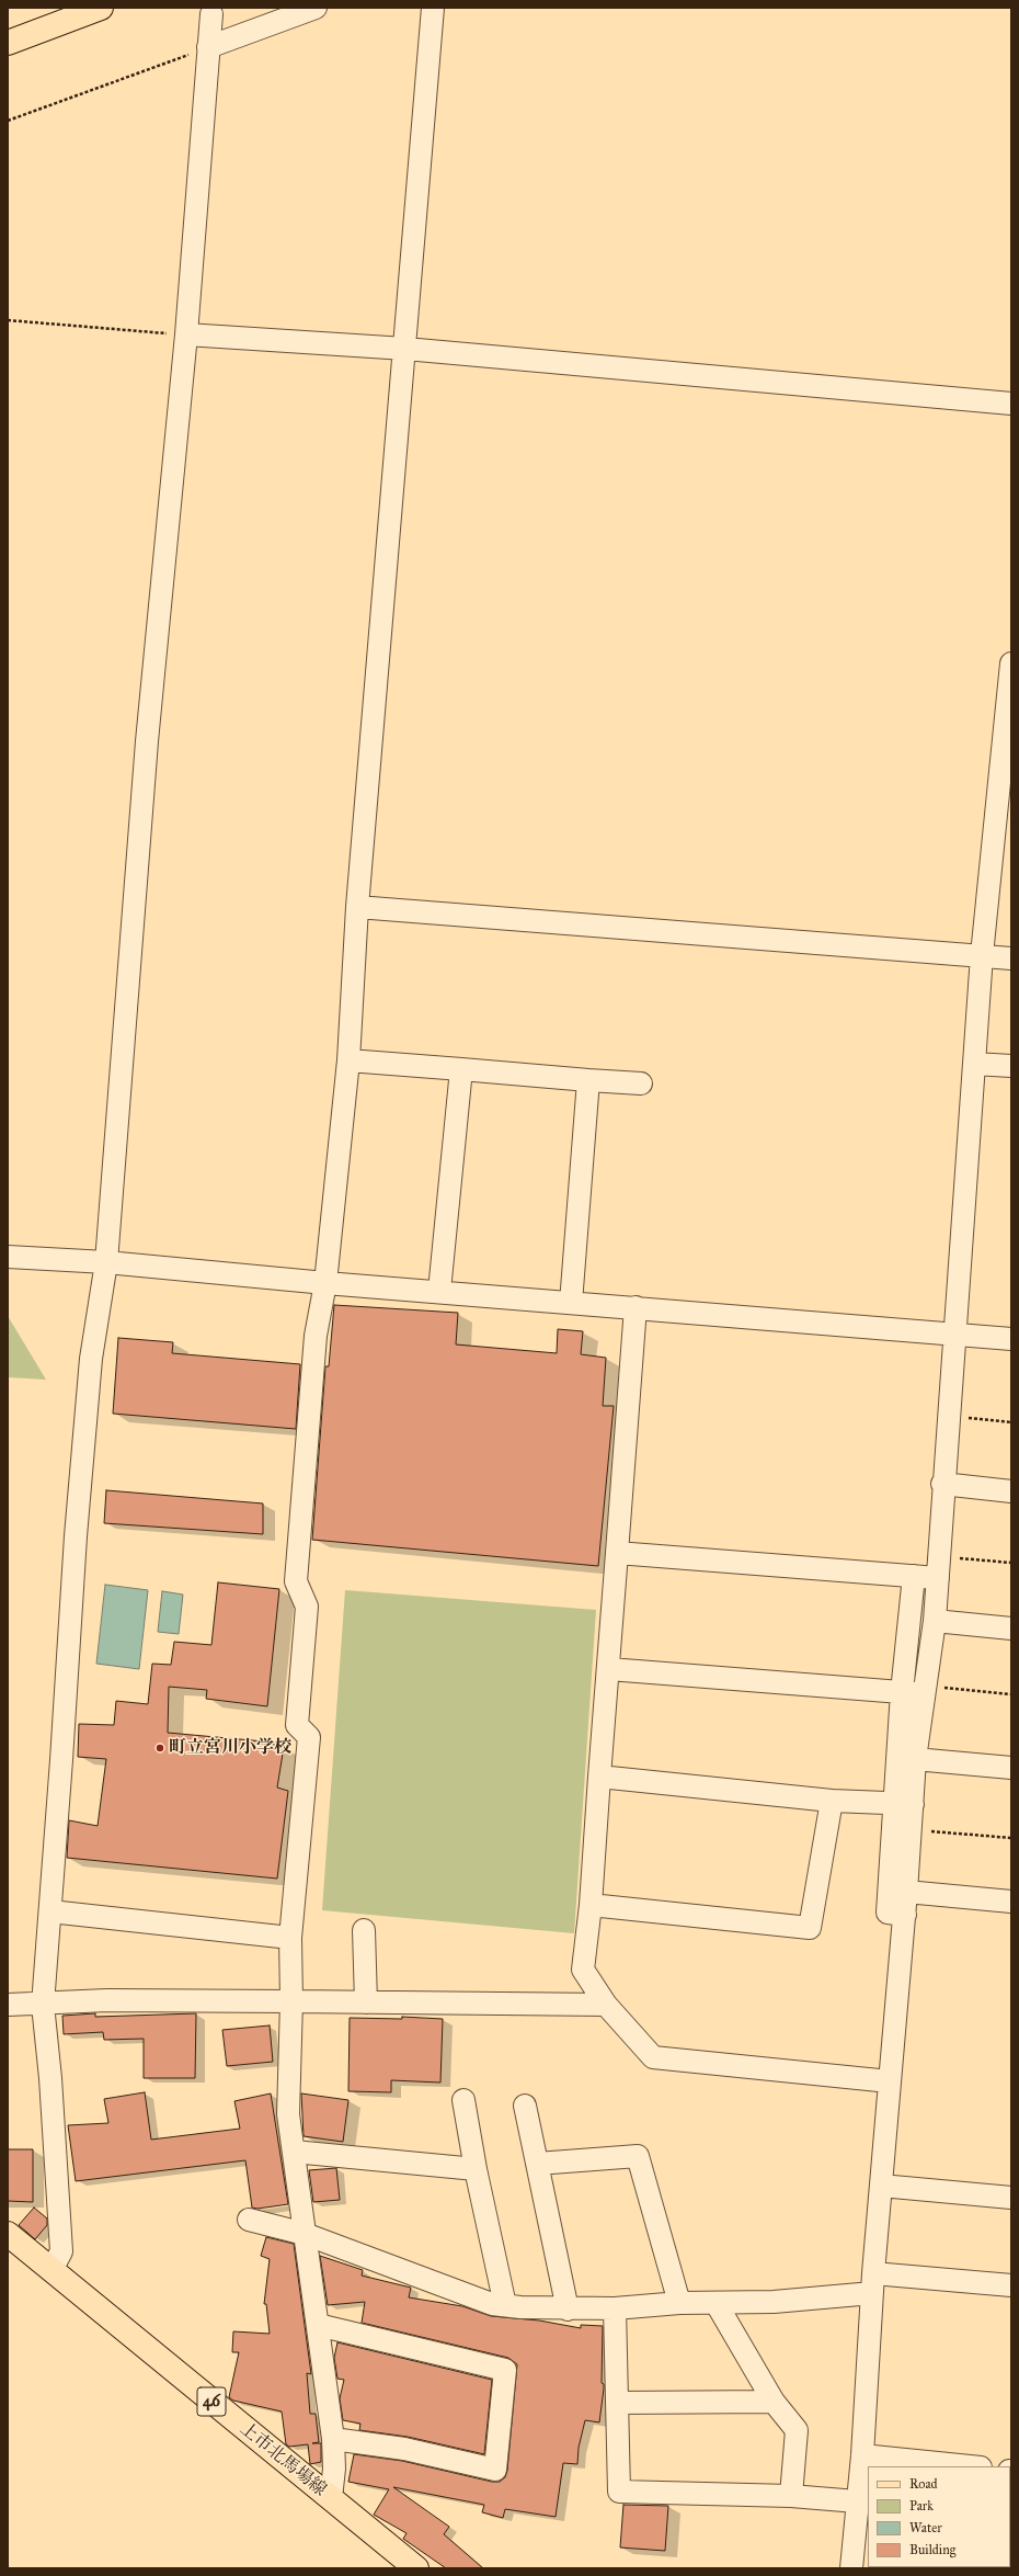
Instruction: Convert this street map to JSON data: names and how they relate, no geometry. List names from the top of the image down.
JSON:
{
  "streets": {
    "main road": ["46", "上市北馬場線"]
  },
  "places": ["町立宮川小学校"],
  "legend": [
    "Road",
    "Park",
    "Water",
    "Building"
  ]
}
